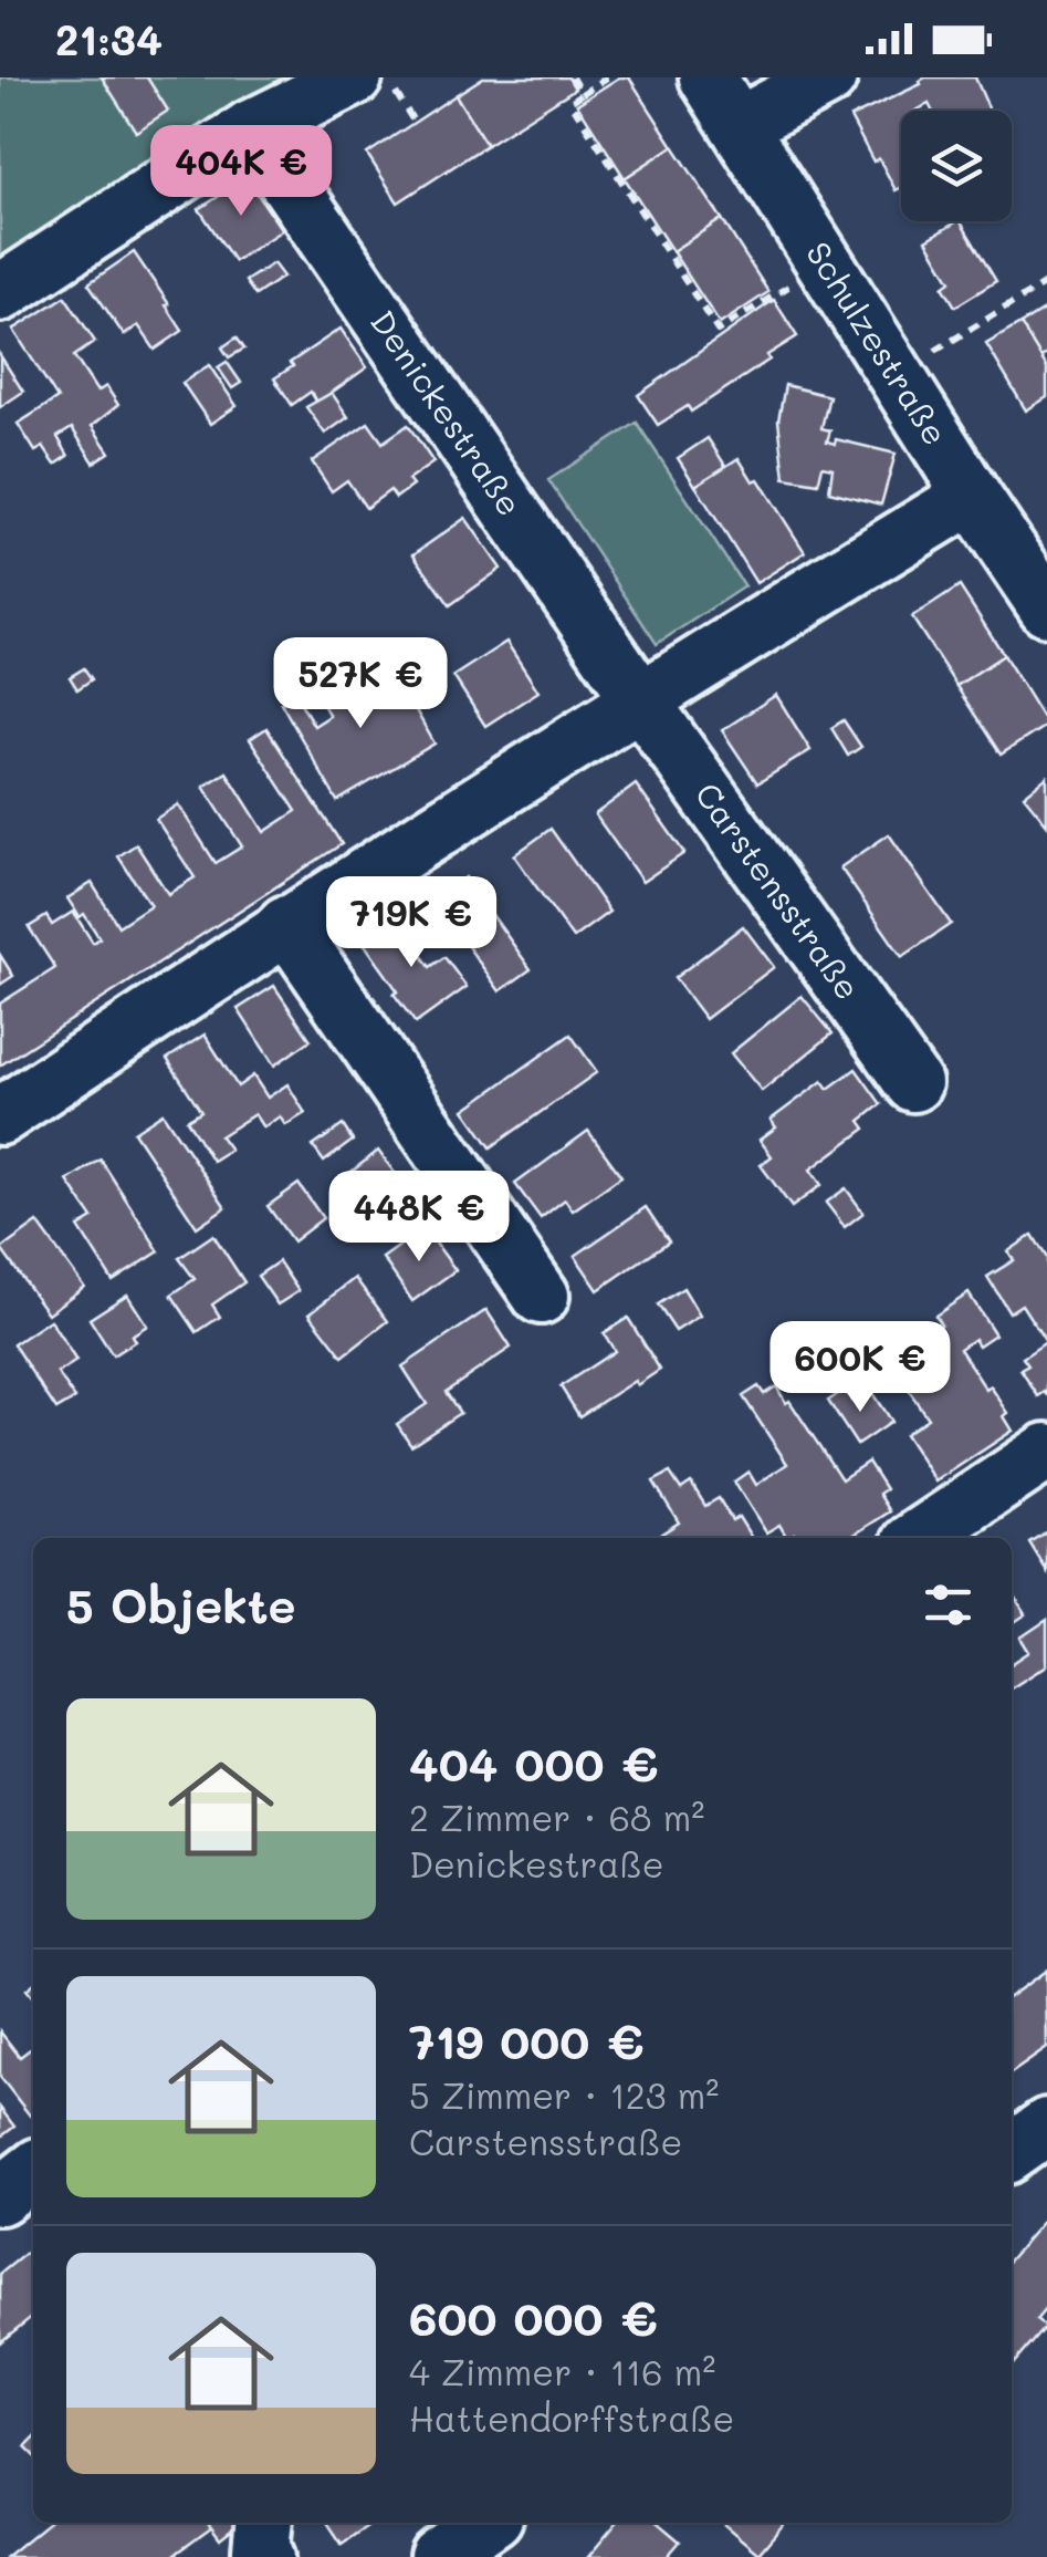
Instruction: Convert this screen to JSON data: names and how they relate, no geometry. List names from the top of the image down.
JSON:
{
  "streets": {
    "street": ["Schulzestraße", "Denickestraße", "Carstensstraße"]
  },
  "crossings": [
    ["Denickestraße", "Carstensstraße"]
  ],
  "page": {
    "status": "21:34",
    "price": [
      "404K €",
      "527K €",
      "719K €",
      "448K €",
      "600K €"
    ],
    "heading": "5 Objekte",
    "list": [
      {
        "name": "404 000 €",
        "note": "2 Zimmer · 68 m² · Denickestraße"
      },
      {
        "name": "719 000 €",
        "note": "5 Zimmer · 123 m² · Carstensstraße"
      },
      {
        "name": "600 000 €",
        "note": "4 Zimmer · 116 m² · Hattendorffstraße"
      }
    ]
  }
}
